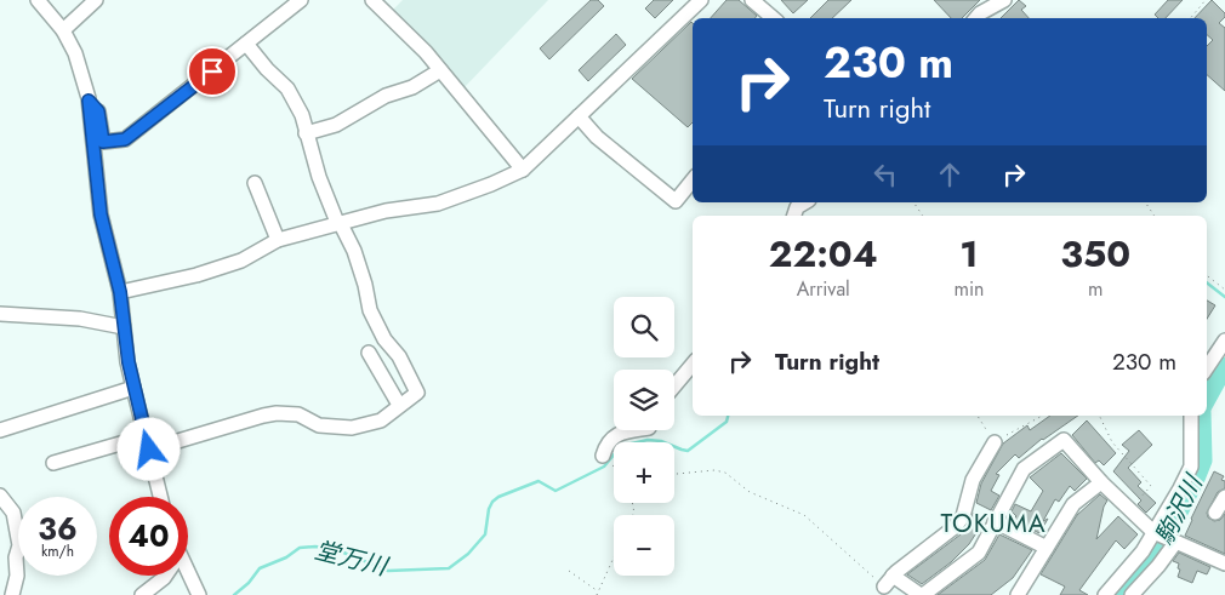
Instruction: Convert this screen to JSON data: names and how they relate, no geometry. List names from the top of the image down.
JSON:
{
  "districts": ["TOKUMA"],
  "water": ["駒沢川", "堂万川"],
  "page": {
    "turn": ["230 m", "Turn right"],
    "eta": [
      "22:04",
      "Arrival",
      "1",
      "min",
      "350",
      "m"
    ],
    "map_buttons": ["+", "−"],
    "list": [
      {
        "name": "Turn right",
        "value": "230 m"
      }
    ],
    "speed": "36 km/h",
    "limit": "40"
  }
}
